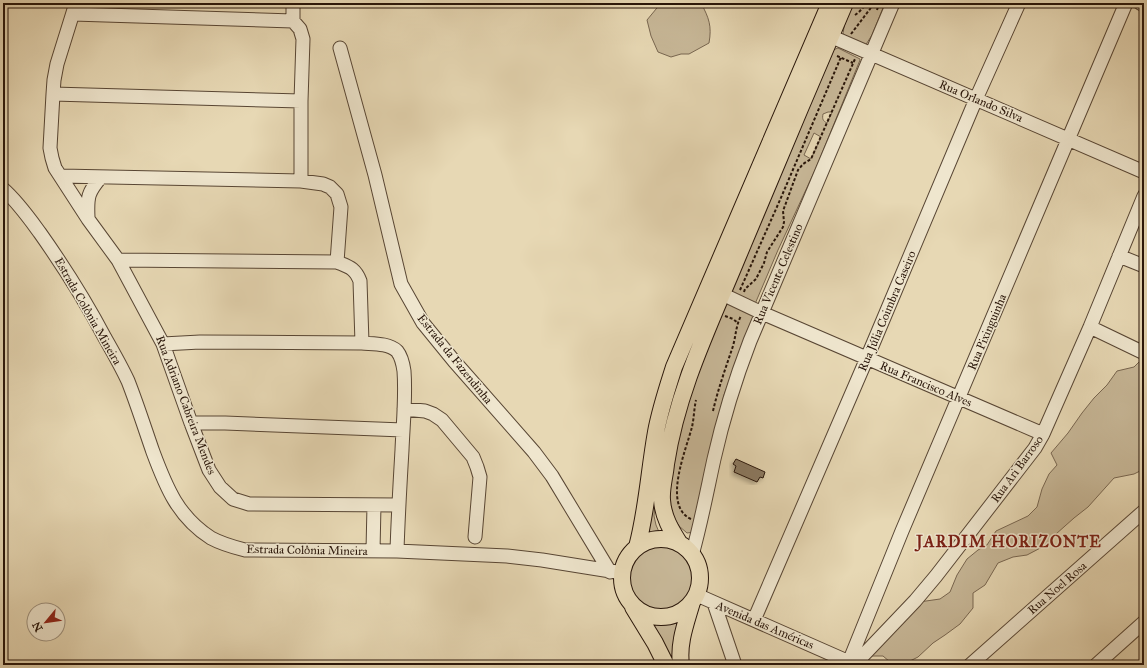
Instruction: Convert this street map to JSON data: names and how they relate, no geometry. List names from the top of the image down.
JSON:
{
  "streets": {
    "street": [
      "Rua Orlando Silva",
      "Rua Vicente Celestino",
      "Estrada Colônia Mineira",
      "Rua Júlia Coimbra Caseiro",
      "Rua Pixinguinha",
      "Estrada da Fazendinha",
      "Rua Francisco Alves",
      "Rua Adriano Cabreira Mendes",
      "Rua Ari Barroso",
      "Rua Noel Rosa",
      "Avenida das Américas"
    ]
  },
  "crossings": [
    ["Rua Orlando Silva", "Rua Vicente Celestino"],
    ["Rua Orlando Silva", "Rua Júlia Coimbra Caseiro"],
    ["Rua Orlando Silva", "Rua Pixinguinha"],
    ["Rua Vicente Celestino", "Estrada Colônia Mineira"],
    ["Rua Vicente Celestino", "Estrada da Fazendinha"],
    ["Rua Vicente Celestino", "Rua Francisco Alves"],
    ["Rua Vicente Celestino", "Avenida das Américas"],
    ["Estrada Colônia Mineira", "Estrada da Fazendinha"],
    ["Estrada Colônia Mineira", "Avenida das Américas"],
    ["Rua Júlia Coimbra Caseiro", "Rua Francisco Alves"],
    ["Rua Júlia Coimbra Caseiro", "Avenida das Américas"],
    ["Rua Pixinguinha", "Rua Francisco Alves"],
    ["Rua Pixinguinha", "Rua Ari Barroso"],
    ["Rua Pixinguinha", "Avenida das Américas"],
    ["Estrada da Fazendinha", "Avenida das Américas"],
    ["Rua Francisco Alves", "Rua Ari Barroso"],
    ["Rua Ari Barroso", "Avenida das Américas"]
  ],
  "districts": ["JARDIM HORIZONTE"],
  "north": "bottom left"
}
